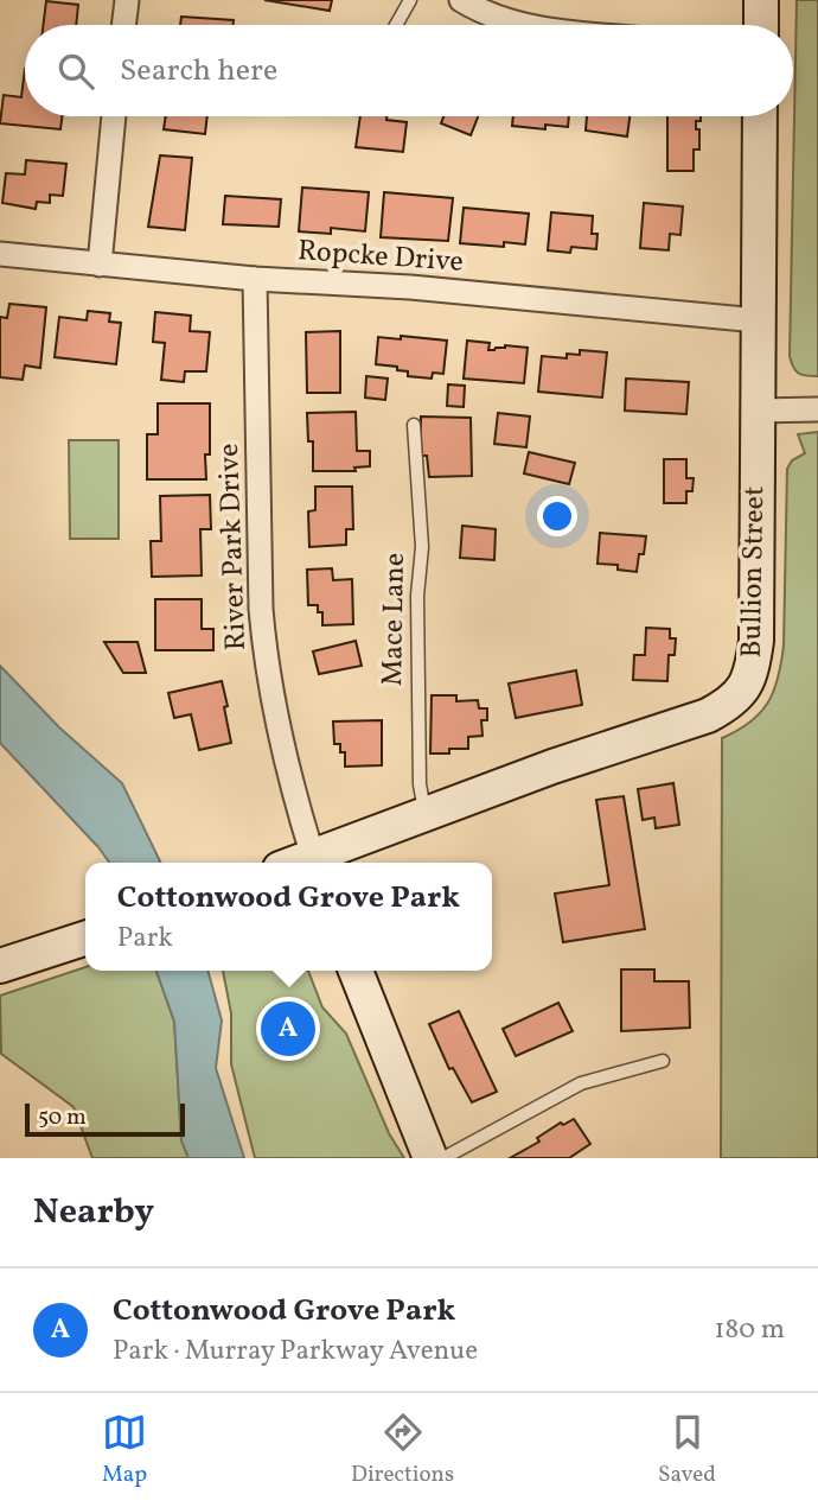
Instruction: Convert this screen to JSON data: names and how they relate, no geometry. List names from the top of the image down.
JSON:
{
  "streets": {
    "street": ["Ropcke Drive", "River Park Drive", "Bullion Street"],
    "lane": ["Mace Lane"]
  },
  "crossings": [
    ["Ropcke Drive", "River Park Drive"],
    ["Ropcke Drive", "Bullion Street"],
    ["River Park Drive", "Bullion Street"],
    ["Bullion Street", "Mace Lane"]
  ],
  "scale_bar": "50 m",
  "page": {
    "search": "Search here",
    "popup": ["Cottonwood Grove Park", "Park"],
    "pins": "A",
    "scale": "50 m",
    "heading": "Nearby",
    "list": [
      {
        "mark": "A",
        "name": "Cottonwood Grove Park",
        "note": "Park · Murray Parkway Avenue",
        "value": "180 m"
      }
    ],
    "nav": ["Map", "Directions", "Saved"]
  }
}
